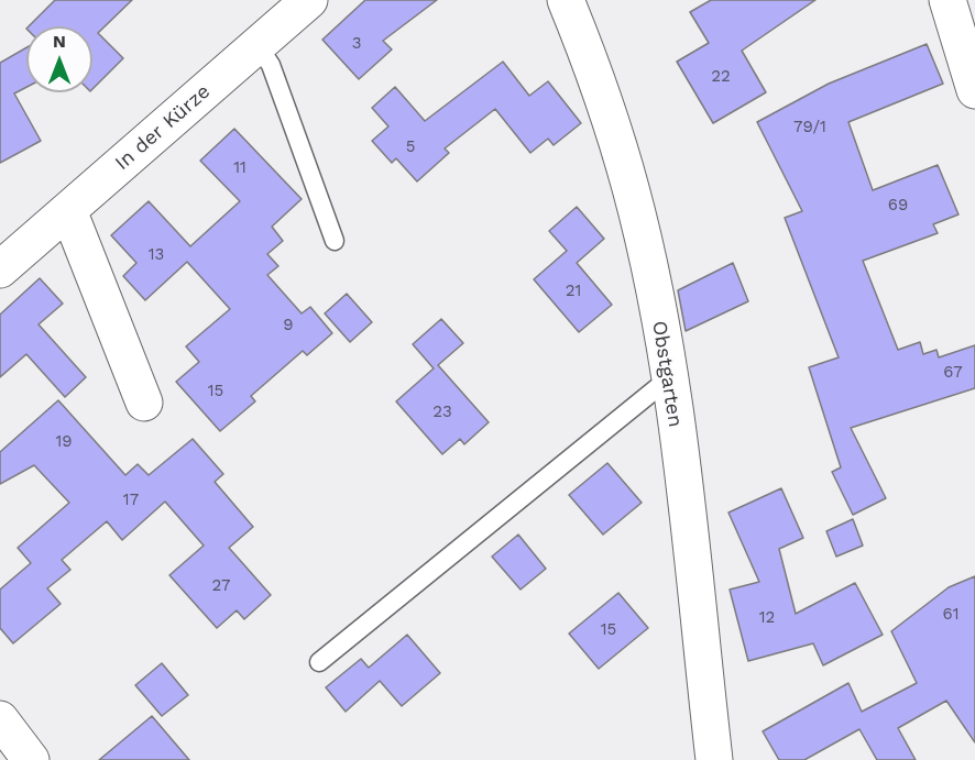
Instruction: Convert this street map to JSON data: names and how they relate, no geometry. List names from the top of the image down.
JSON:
{
  "streets": {
    "street": ["In der Kürze", "Obstgarten"]
  },
  "house_numbers": [
    "3",
    "22",
    "79/1",
    "5",
    "11",
    "69",
    "13",
    "21",
    "9",
    "67",
    "15",
    "23",
    "19",
    "17",
    "27",
    "61",
    "12",
    "15"
  ],
  "north": "top"
}
